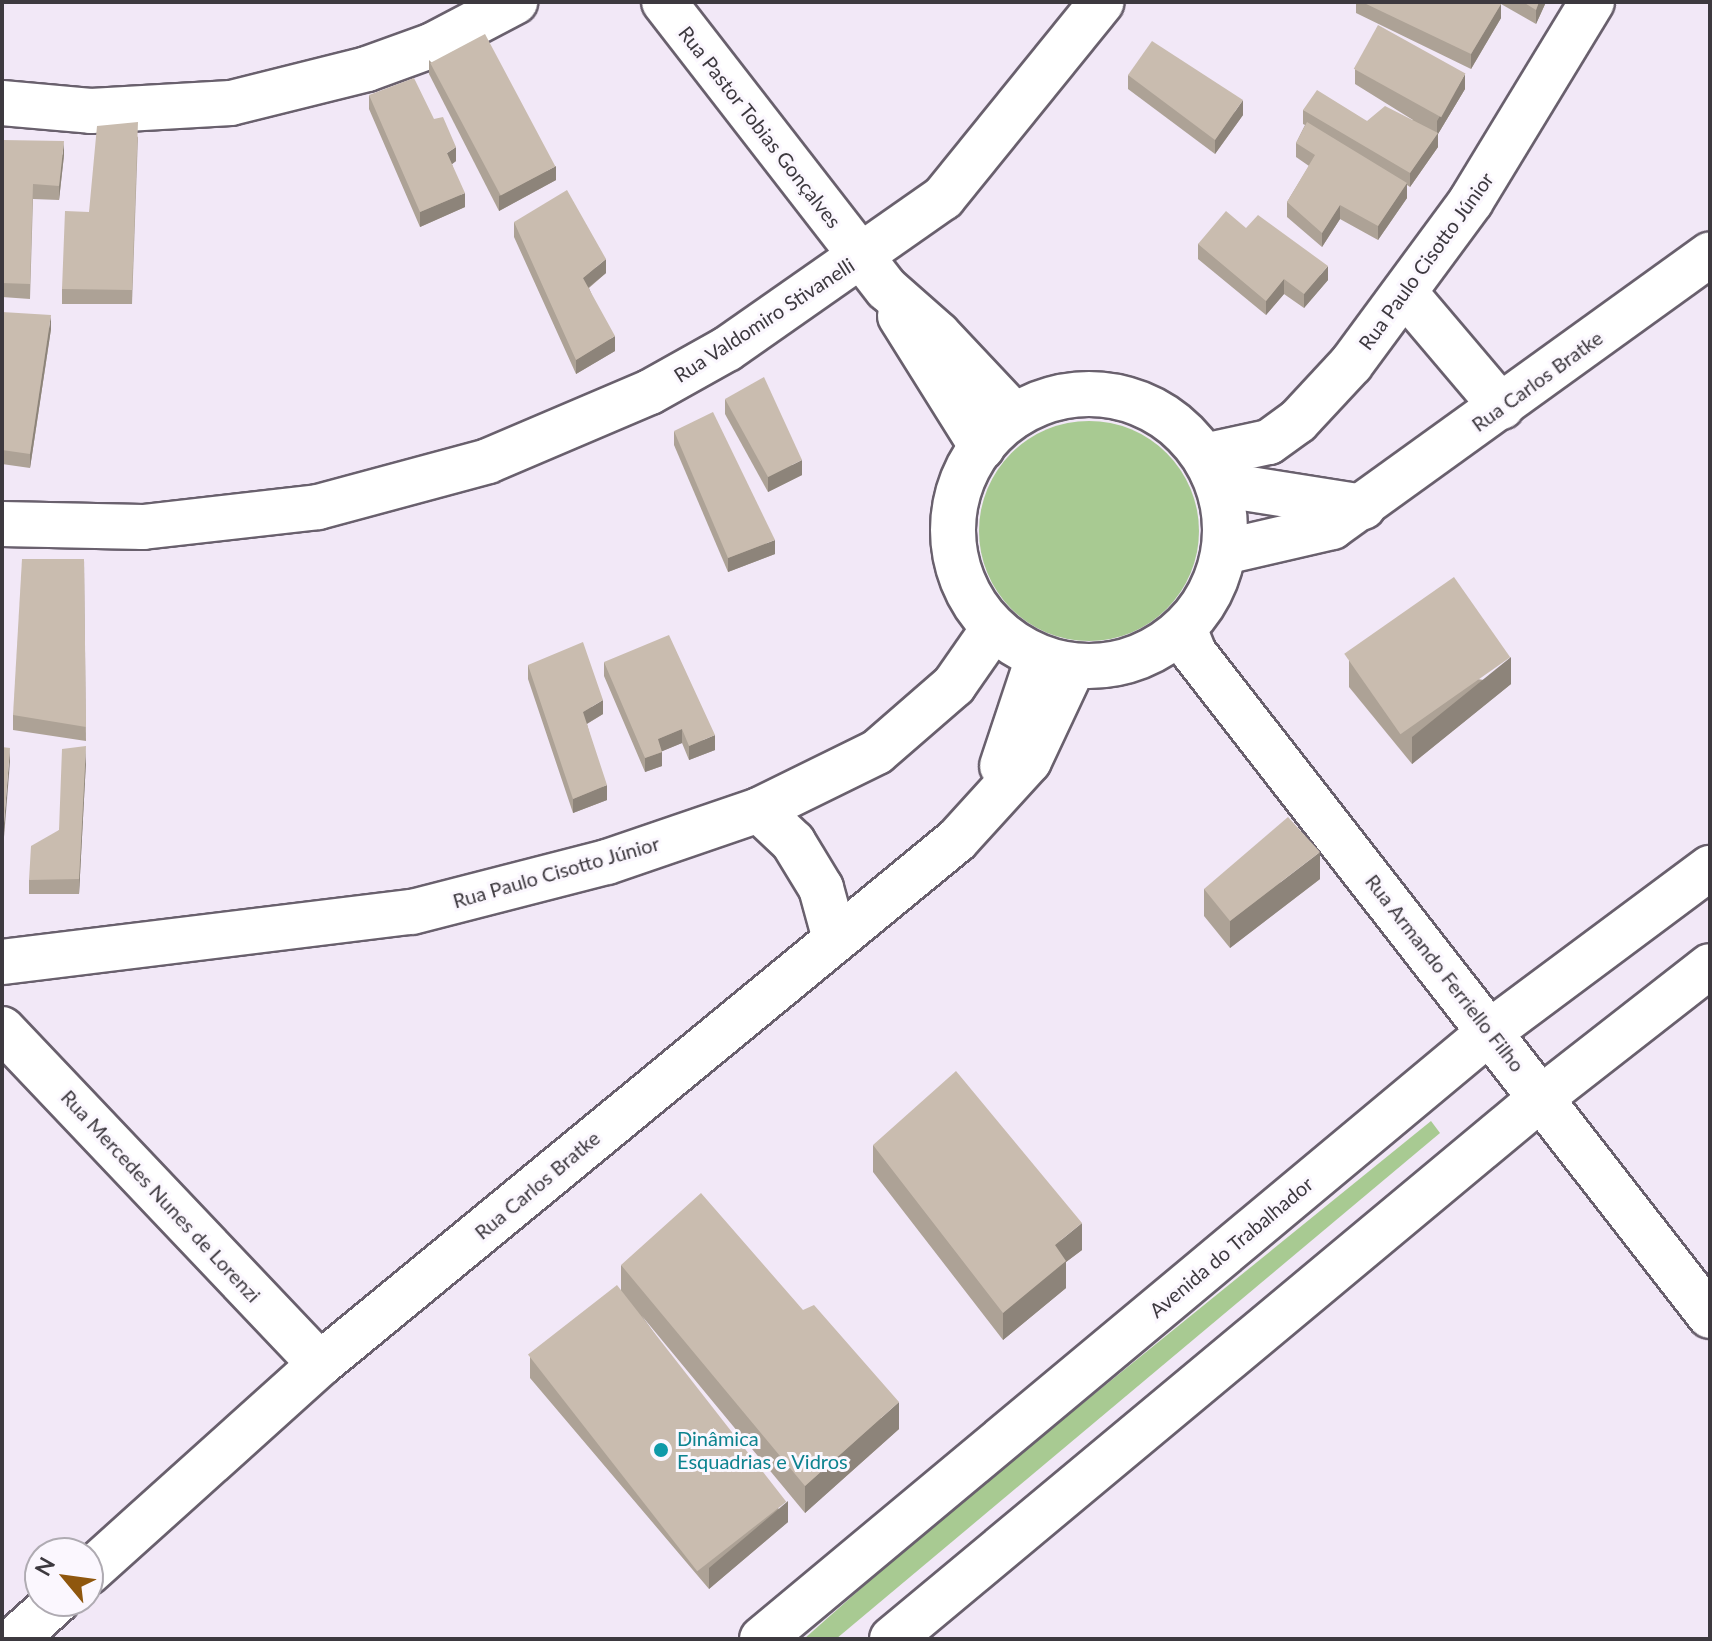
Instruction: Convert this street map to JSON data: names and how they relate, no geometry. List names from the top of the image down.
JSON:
{
  "streets": {
    "street": [
      "Rua Pastor Tobias Gonçalves",
      "Rua Paulo Cisotto Júnior",
      "Rua Valdomiro Stivanelli",
      "Rua Carlos Bratke",
      "Rua Armando Ferriello Filho",
      "Rua Mercedes Nunes de Lorenzi",
      "Avenida do Trabalhador"
    ]
  },
  "crossings": [
    ["Rua Pastor Tobias Gonçalves", "Rua Paulo Cisotto Júnior"],
    ["Rua Pastor Tobias Gonçalves", "Rua Valdomiro Stivanelli"],
    ["Rua Pastor Tobias Gonçalves", "Rua Carlos Bratke"],
    ["Rua Pastor Tobias Gonçalves", "Rua Armando Ferriello Filho"],
    ["Rua Paulo Cisotto Júnior", "Rua Carlos Bratke"],
    ["Rua Paulo Cisotto Júnior", "Rua Armando Ferriello Filho"],
    ["Rua Carlos Bratke", "Rua Armando Ferriello Filho"],
    ["Rua Carlos Bratke", "Rua Mercedes Nunes de Lorenzi"],
    ["Rua Armando Ferriello Filho", "Avenida do Trabalhador"]
  ],
  "places": ["Dinâmica Esquadrias e Vidros"],
  "north": "top left"
}
